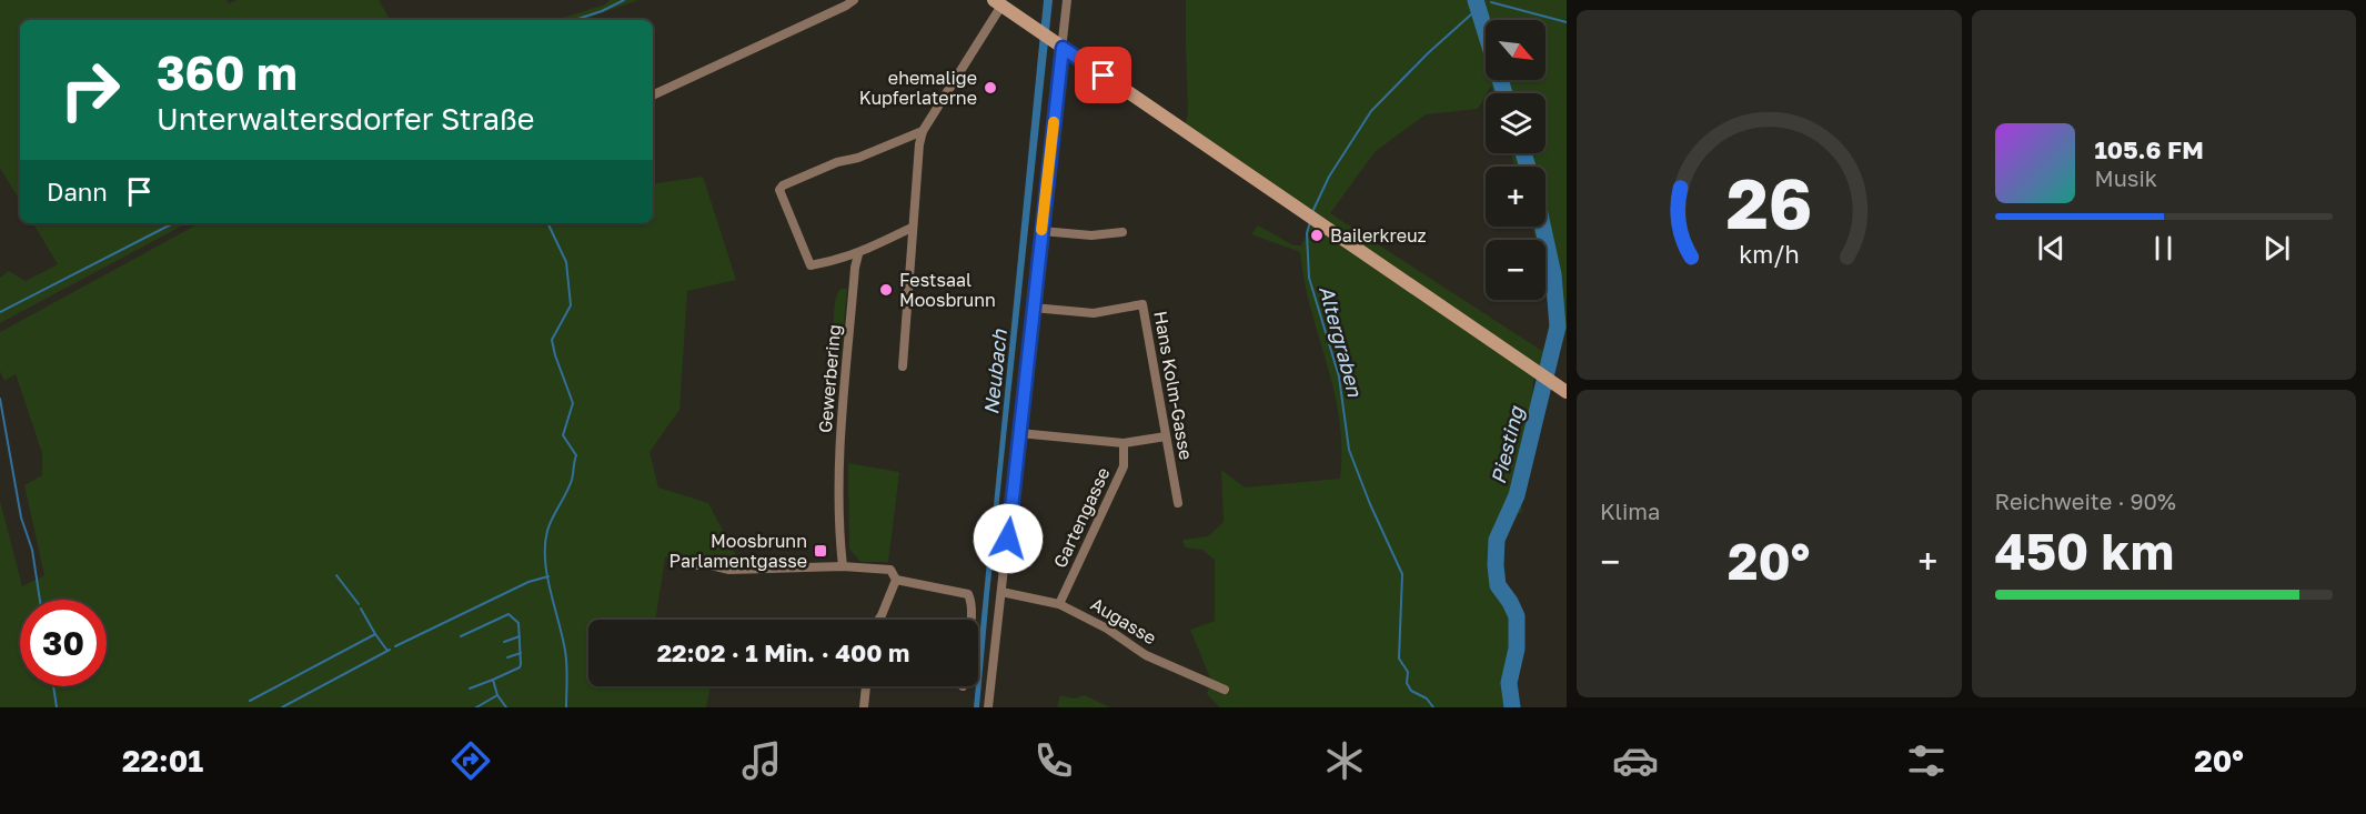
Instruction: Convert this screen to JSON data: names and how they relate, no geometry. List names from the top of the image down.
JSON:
{
  "streets": {
    "street": [
      "Gewerbering",
      "Hans Kolm-Gasse",
      "Gartengasse",
      "Augasse"
    ]
  },
  "crossings": [
    ["Gartengasse", "Augasse"]
  ],
  "water": ["Altergraben", "Neubach", "Piesting"],
  "places": {
    "other": ["ehemalige Kupferlaterne", "Bailerkreuz", "Festsaal Moosbrunn"],
    "transit": ["Moosbrunn Parlamentgasse"]
  },
  "north": "bottom right",
  "page": {
    "map_buttons": ["+", "−"],
    "turn": ["360 m", "Unterwaltersdorfer Straße"],
    "song": ["105.6 FM", "Musik"],
    "then": "Dann",
    "tile": [
      "Klima",
      ["Reichweite · 90%", "450 km"]
    ],
    "heat": ["−", "20°", "+"],
    "limit": "30",
    "trip": "22:02 · 1 Min. · 400 m",
    "tabs": ["22:01", "20°"],
    "gauge": ["26", "km/h"]
  }
}
